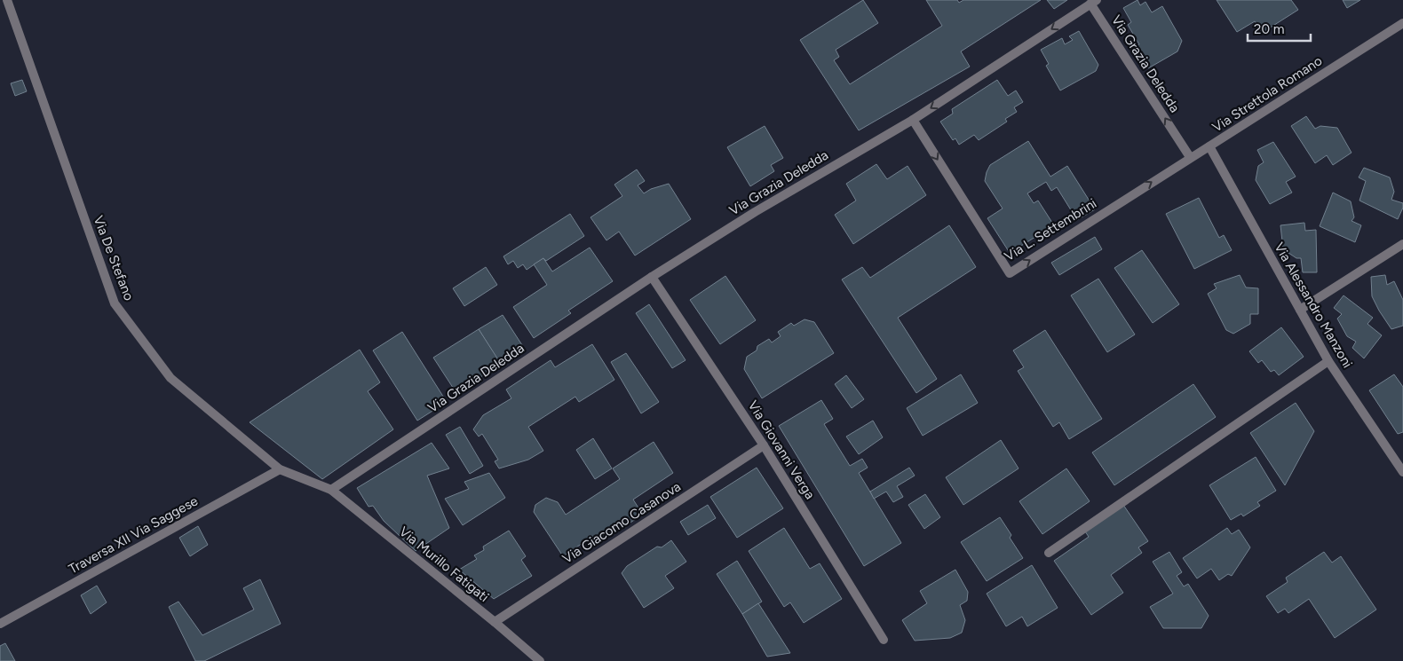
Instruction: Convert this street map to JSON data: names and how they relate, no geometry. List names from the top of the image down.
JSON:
{
  "streets": {
    "street": [
      "Via Grazia Deledda",
      "Via Strettola Romano",
      "Via L. Settembrini",
      "Via De Stefano",
      "Via Alessandro Manzoni",
      "Via Giovanni Verga",
      "Via Giacomo Casanova",
      "Traversa XII Via Saggese",
      "Via Murillo Fatigati"
    ]
  },
  "crossings": [
    ["Via Grazia Deledda", "Via Strettola Romano"],
    ["Via Grazia Deledda", "Via L. Settembrini"],
    ["Via Grazia Deledda", "Via De Stefano"],
    ["Via Grazia Deledda", "Via Giovanni Verga"],
    ["Via Grazia Deledda", "Via Murillo Fatigati"],
    ["Via Strettola Romano", "Via L. Settembrini"],
    ["Via Strettola Romano", "Via Alessandro Manzoni"],
    ["Via De Stefano", "Traversa XII Via Saggese"],
    ["Via De Stefano", "Via Murillo Fatigati"],
    ["Via Giovanni Verga", "Via Giacomo Casanova"],
    ["Via Giacomo Casanova", "Via Murillo Fatigati"]
  ],
  "scale_bar": "20 m"
}
